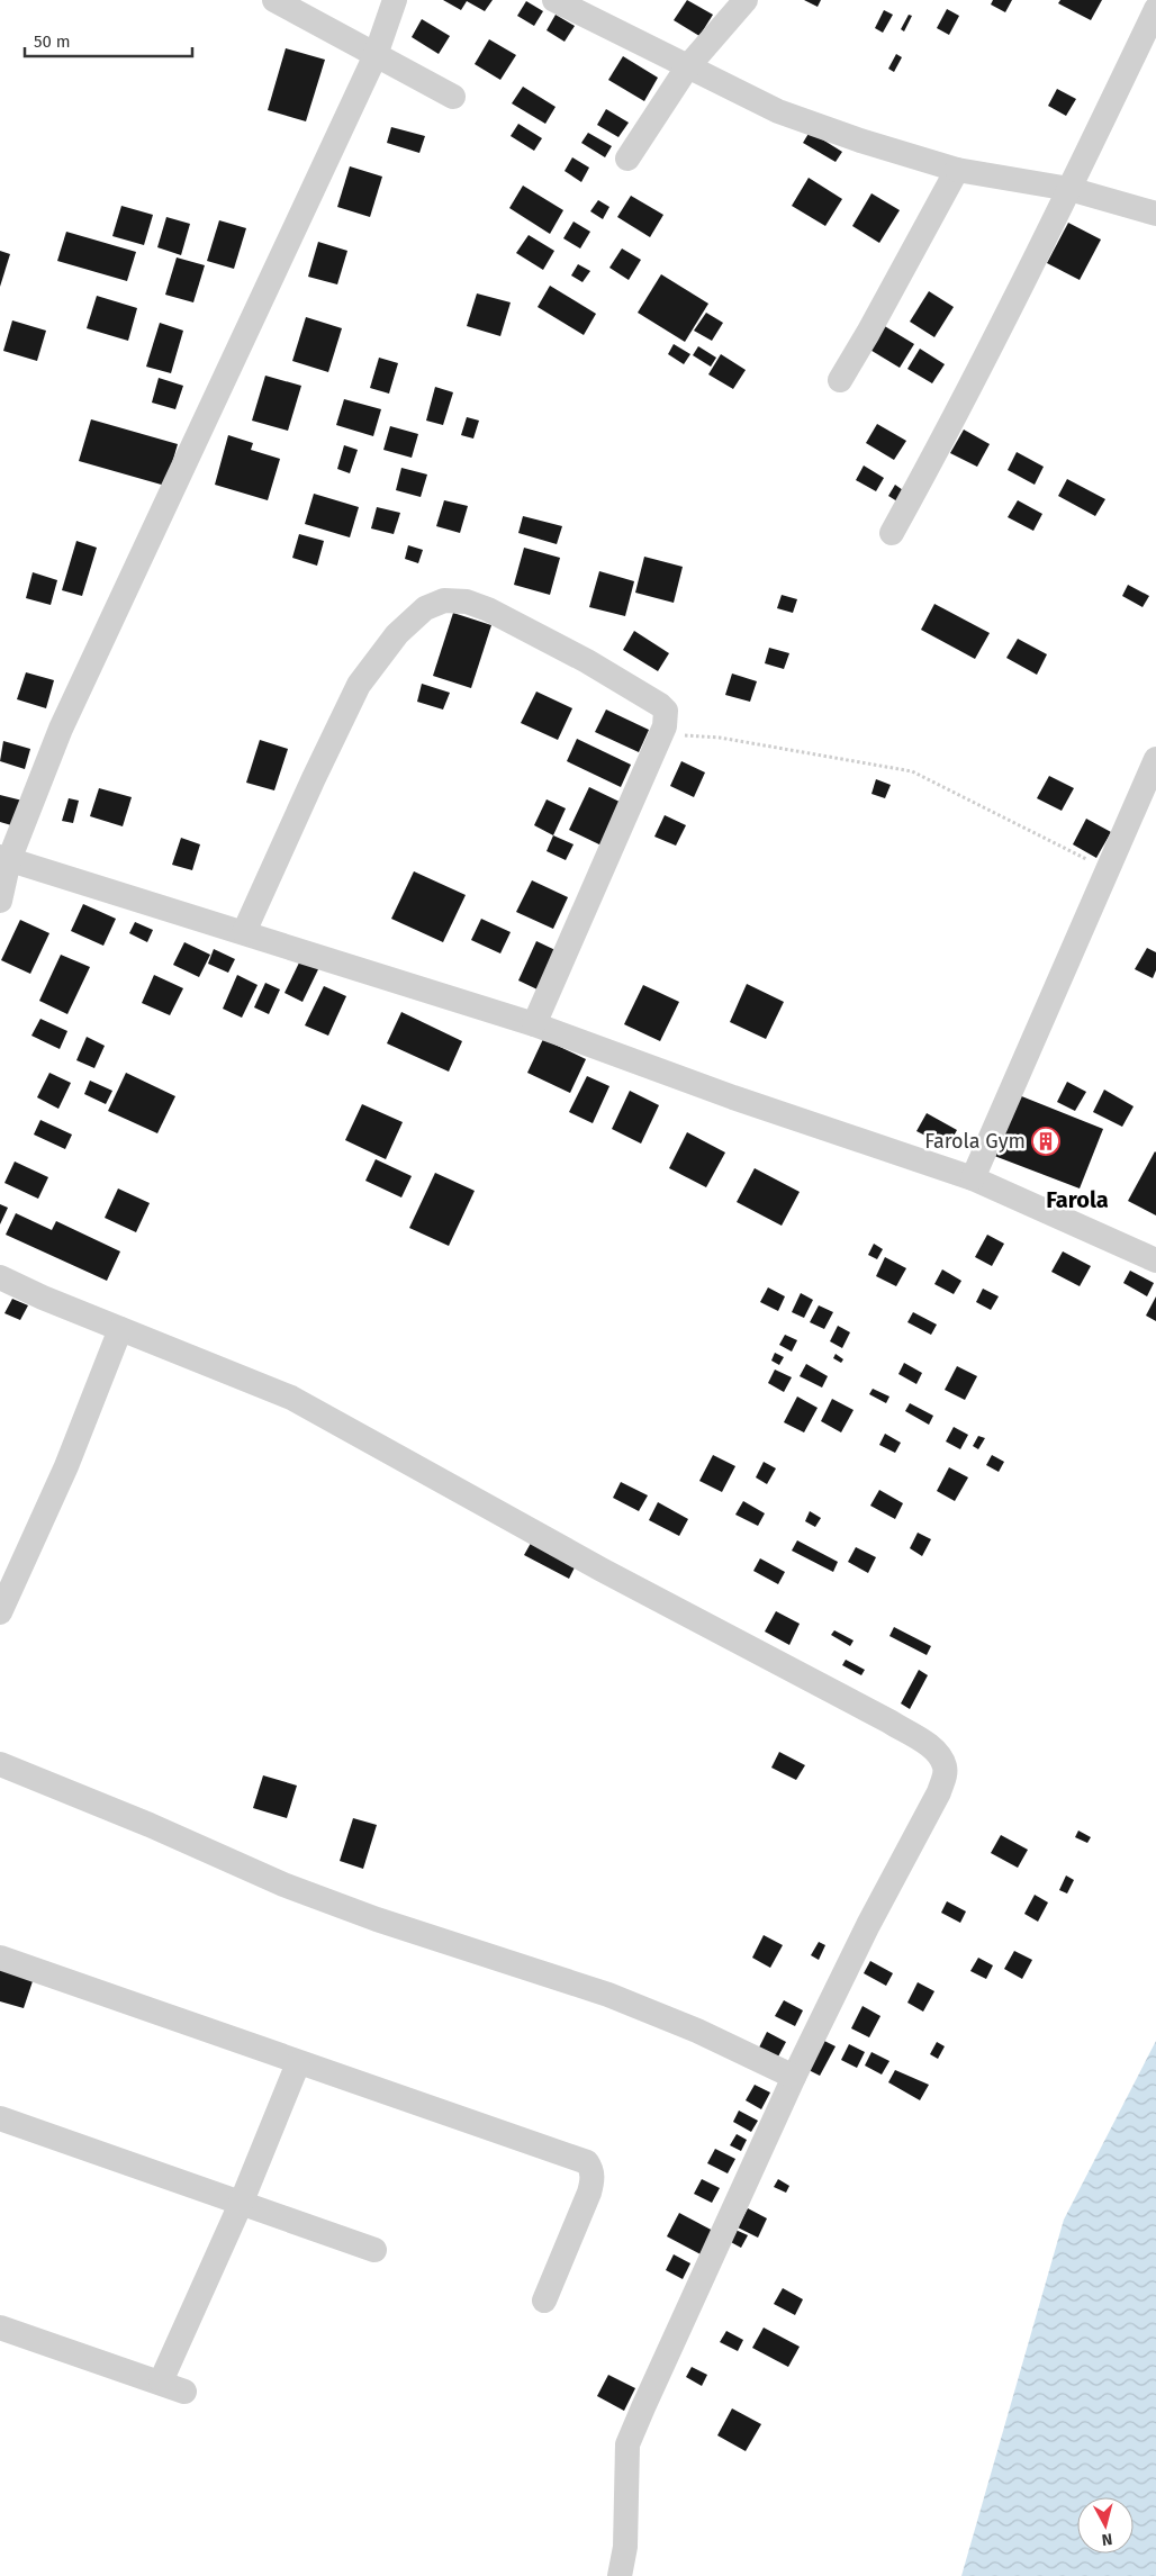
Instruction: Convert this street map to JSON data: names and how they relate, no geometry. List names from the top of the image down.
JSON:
{
  "districts": ["Farola"],
  "places": {
    "building": ["Farola Gym"]
  },
  "scale_bar": "50 m",
  "north": "bottom"
}
